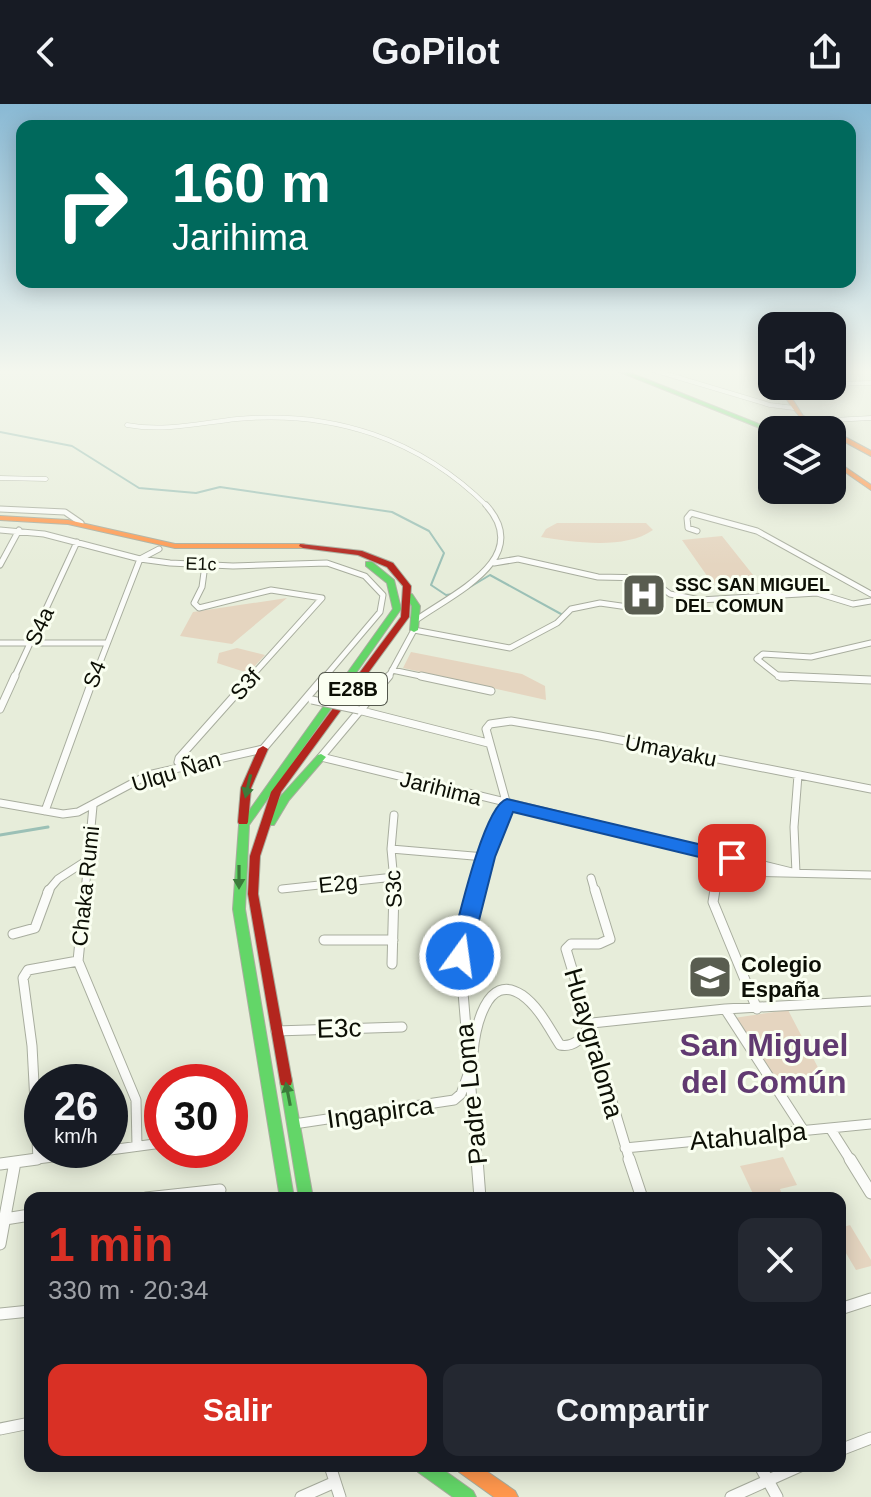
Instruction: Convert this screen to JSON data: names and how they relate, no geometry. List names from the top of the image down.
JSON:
{
  "streets": {
    "main road": ["E28B"],
    "street": [
      "E1c",
      "S4a",
      "S4",
      "S3f",
      "Umayaku",
      "Ulqu Ñan",
      "Jarihima",
      "E2g",
      "Chaka Rumi",
      "S3c",
      "E3c",
      "Huaygraloma",
      "Padre Loma",
      "Ingapirca",
      "Atahualpa"
    ]
  },
  "crossings": [
    ["E1c", "S4a"],
    ["E1c", "S4"],
    ["E1c", "S3f"],
    ["S4", "Ulqu Ñan"],
    ["S3f", "Ulqu Ñan"],
    ["E28B", "E3c"],
    ["E28B", "Ingapirca"],
    ["Ulqu Ñan", "Chaka Rumi"],
    ["Jarihima", "Padre Loma"],
    ["E2g", "S3c"],
    ["Huaygraloma", "Ingapirca"],
    ["Huaygraloma", "Atahualpa"],
    ["Padre Loma", "Ingapirca"]
  ],
  "districts": ["San Miguel del Común"],
  "places": {
    "hospital": ["SSC SAN MIGUEL DEL COMUN"],
    "school or university": ["Colegio España"]
  },
  "page": {
    "header": "GoPilot",
    "turn": ["160 m", "Jarihima"],
    "speed": "26 km/h",
    "limit": "30",
    "heading": ["1 min", "330 m · 20:34"],
    "buttons": ["Salir", "Compartir"]
  }
}
